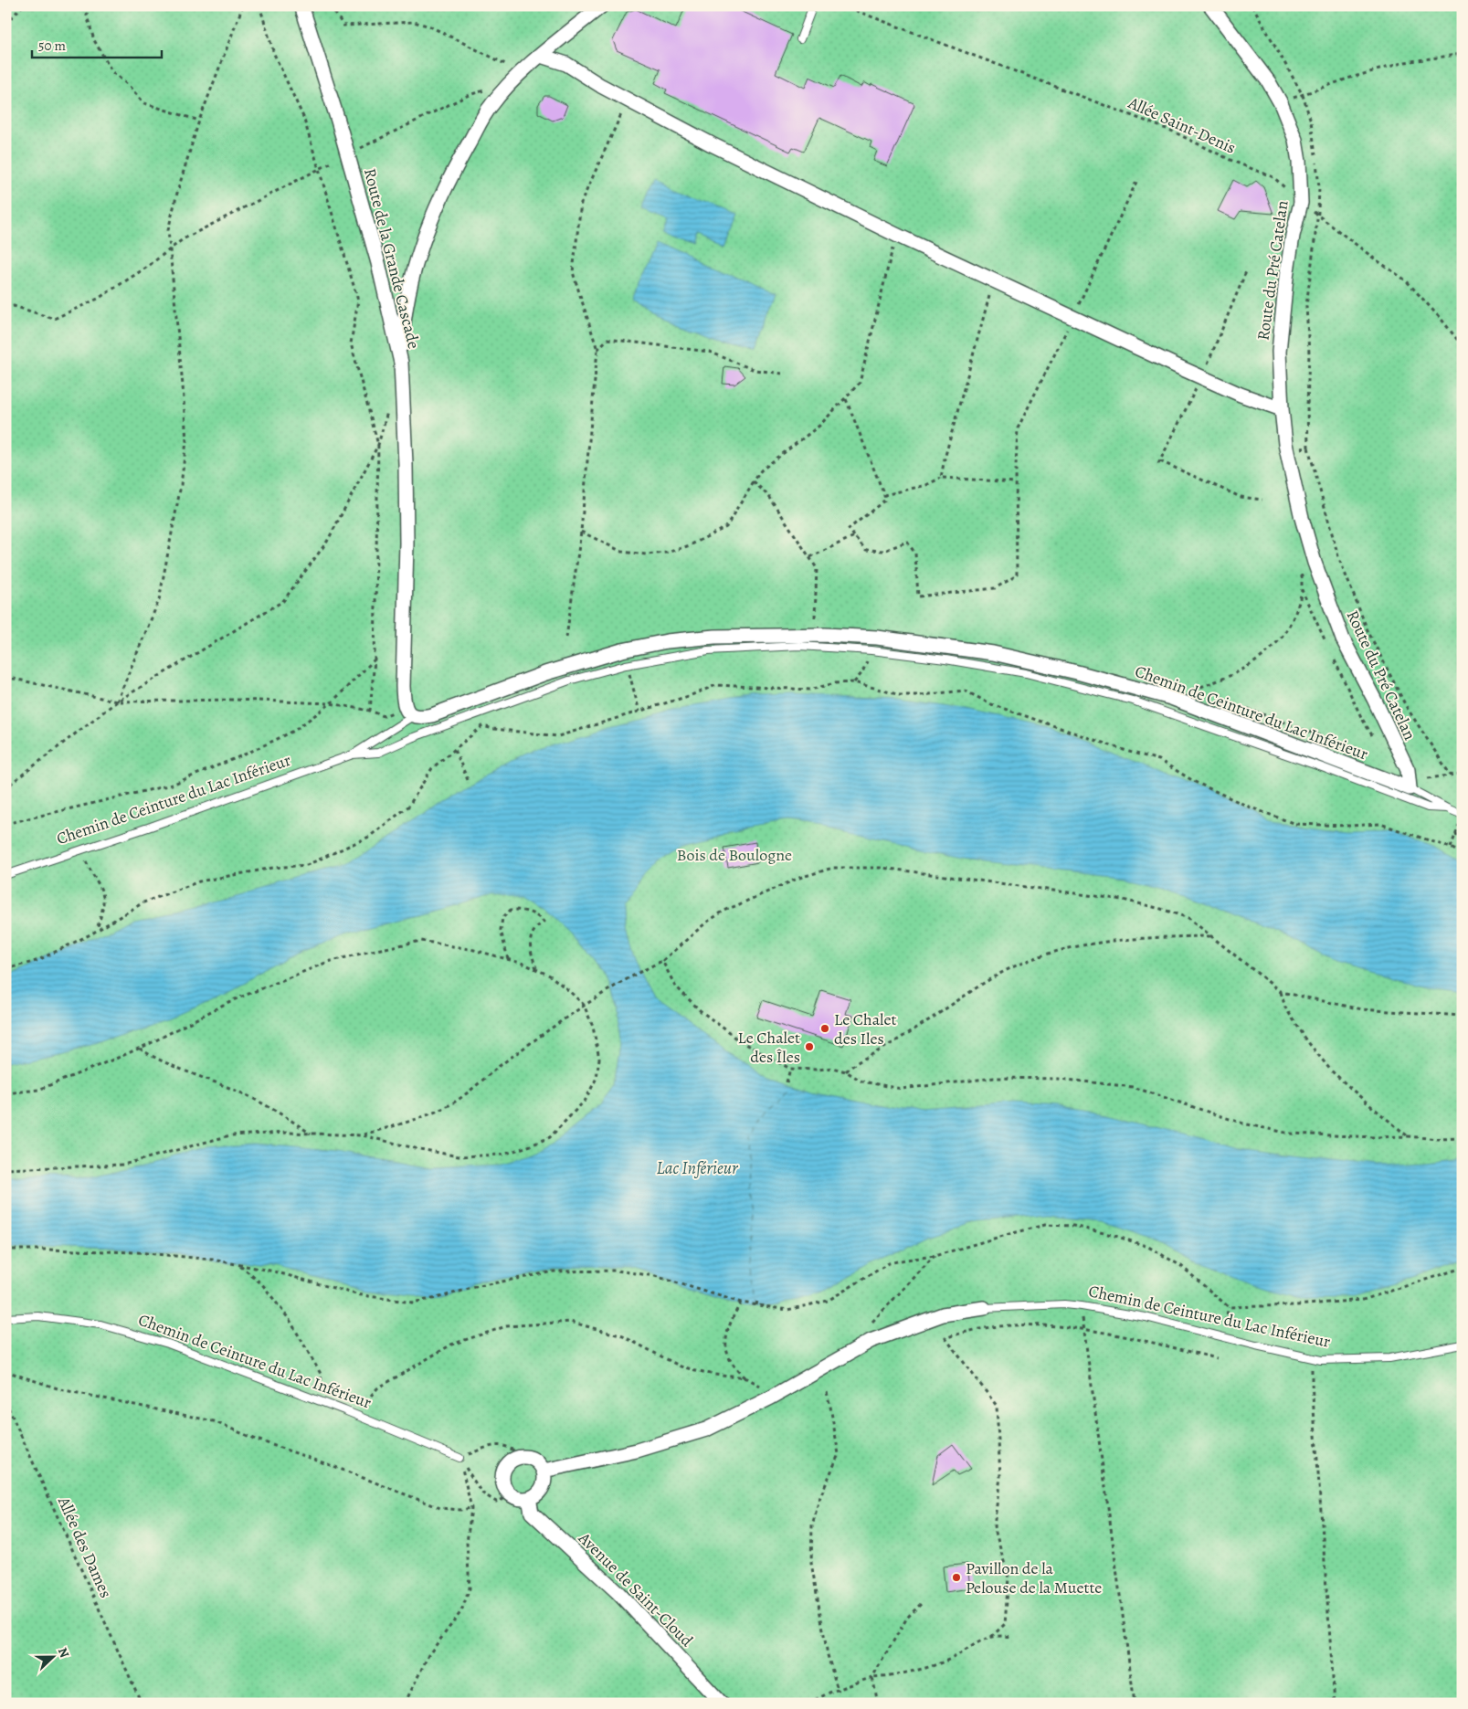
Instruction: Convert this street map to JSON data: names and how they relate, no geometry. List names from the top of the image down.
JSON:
{
  "streets": {
    "street": [
      "Route de la Grande Cascade",
      "Route du Pré Catelan",
      "Chemin de Ceinture du Lac Inférieur",
      "Avenue de Saint-Cloud"
    ],
    "path": ["Allée Saint-Denis", "Allée des Dames"]
  },
  "crossings": [
    ["Allée Saint-Denis", "Route du Pré Catelan"],
    ["Route de la Grande Cascade", "Chemin de Ceinture du Lac Inférieur"],
    ["Route du Pré Catelan", "Chemin de Ceinture du Lac Inférieur"],
    ["Chemin de Ceinture du Lac Inférieur", "Avenue de Saint-Cloud"]
  ],
  "water": ["Lac Inférieur"],
  "parks": ["Bois de Boulogne"],
  "places": ["Le Chalet des Iles", "Le Chalet des Îles", "Pavillon de la Pelouse de la Muette"],
  "scale_bar": "50 m",
  "north": "right"
}
